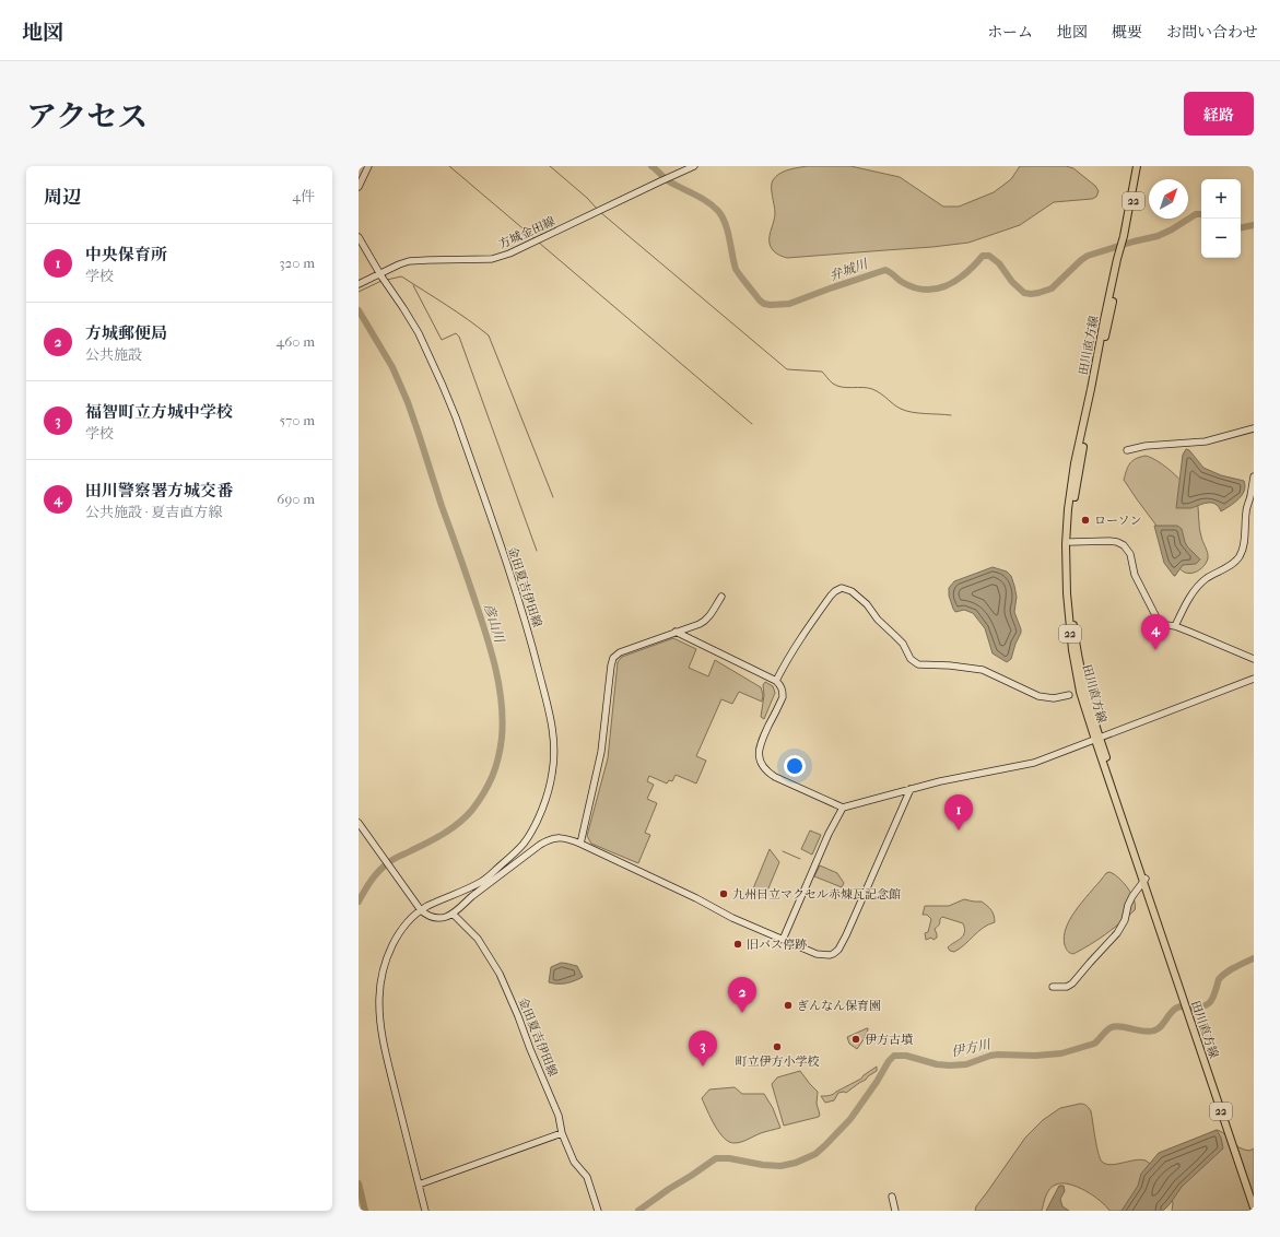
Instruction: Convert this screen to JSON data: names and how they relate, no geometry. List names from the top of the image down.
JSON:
{
  "streets": {
    "main road": ["22", "田川直方線"],
    "street": ["方城金田線", "金田夏吉伊田線"]
  },
  "crossings": [
    ["方城金田線", "金田夏吉伊田線"]
  ],
  "water": ["弁城川", "彦山川", "伊方川"],
  "places": [
    "ローソン",
    "九州日立マクセル赤煉瓦記念館",
    "旧バス停跡",
    "ぎんなん保育園",
    "伊方古墳",
    "町立伊方小学校"
  ],
  "north": "top right",
  "page": {
    "header": "地図",
    "nav": [
      "ホーム",
      "地図",
      "概要",
      "お問い合わせ"
    ],
    "title": "アクセス",
    "buttons": "経路",
    "heading": ["周辺", "4件"],
    "map_buttons": ["+", "−"],
    "list": [
      {
        "mark": "1",
        "name": "中央保育所",
        "note": "学校",
        "value": "320 m"
      },
      {
        "mark": "2",
        "name": "方城郵便局",
        "note": "公共施設",
        "value": "460 m"
      },
      {
        "mark": "3",
        "name": "福智町立方城中学校",
        "note": "学校",
        "value": "570 m"
      },
      {
        "mark": "4",
        "name": "田川警察署方城交番",
        "note": "公共施設 · 夏吉直方線",
        "value": "690 m"
      }
    ],
    "pins": [
      "4",
      "1",
      "2",
      "3"
    ]
  }
}
